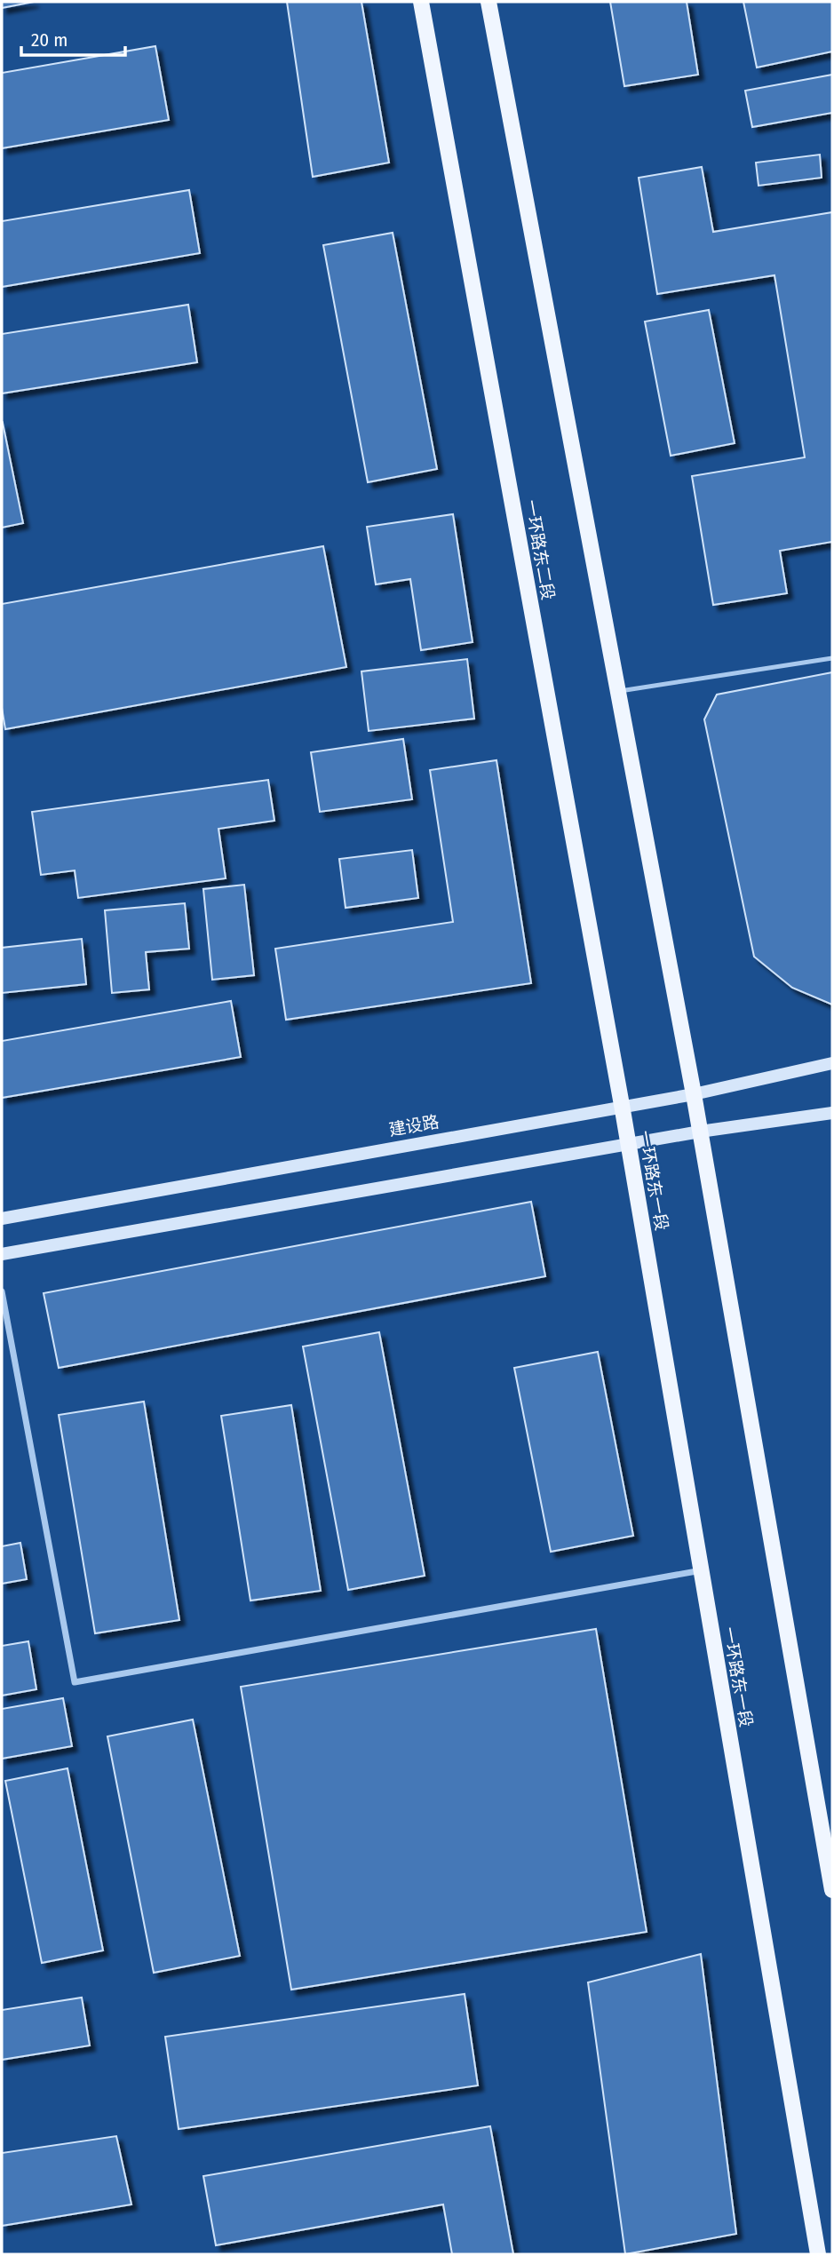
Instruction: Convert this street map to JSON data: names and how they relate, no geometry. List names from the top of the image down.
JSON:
{
  "streets": {
    "main road": ["一环路东二段", "一环路东一段"],
    "street": ["建设路"]
  },
  "crossings": [
    ["一环路东二段", "建设路"],
    ["一环路东二段", "一环路东一段"],
    ["建设路", "一环路东一段"]
  ],
  "scale_bar": "20 m"
}
